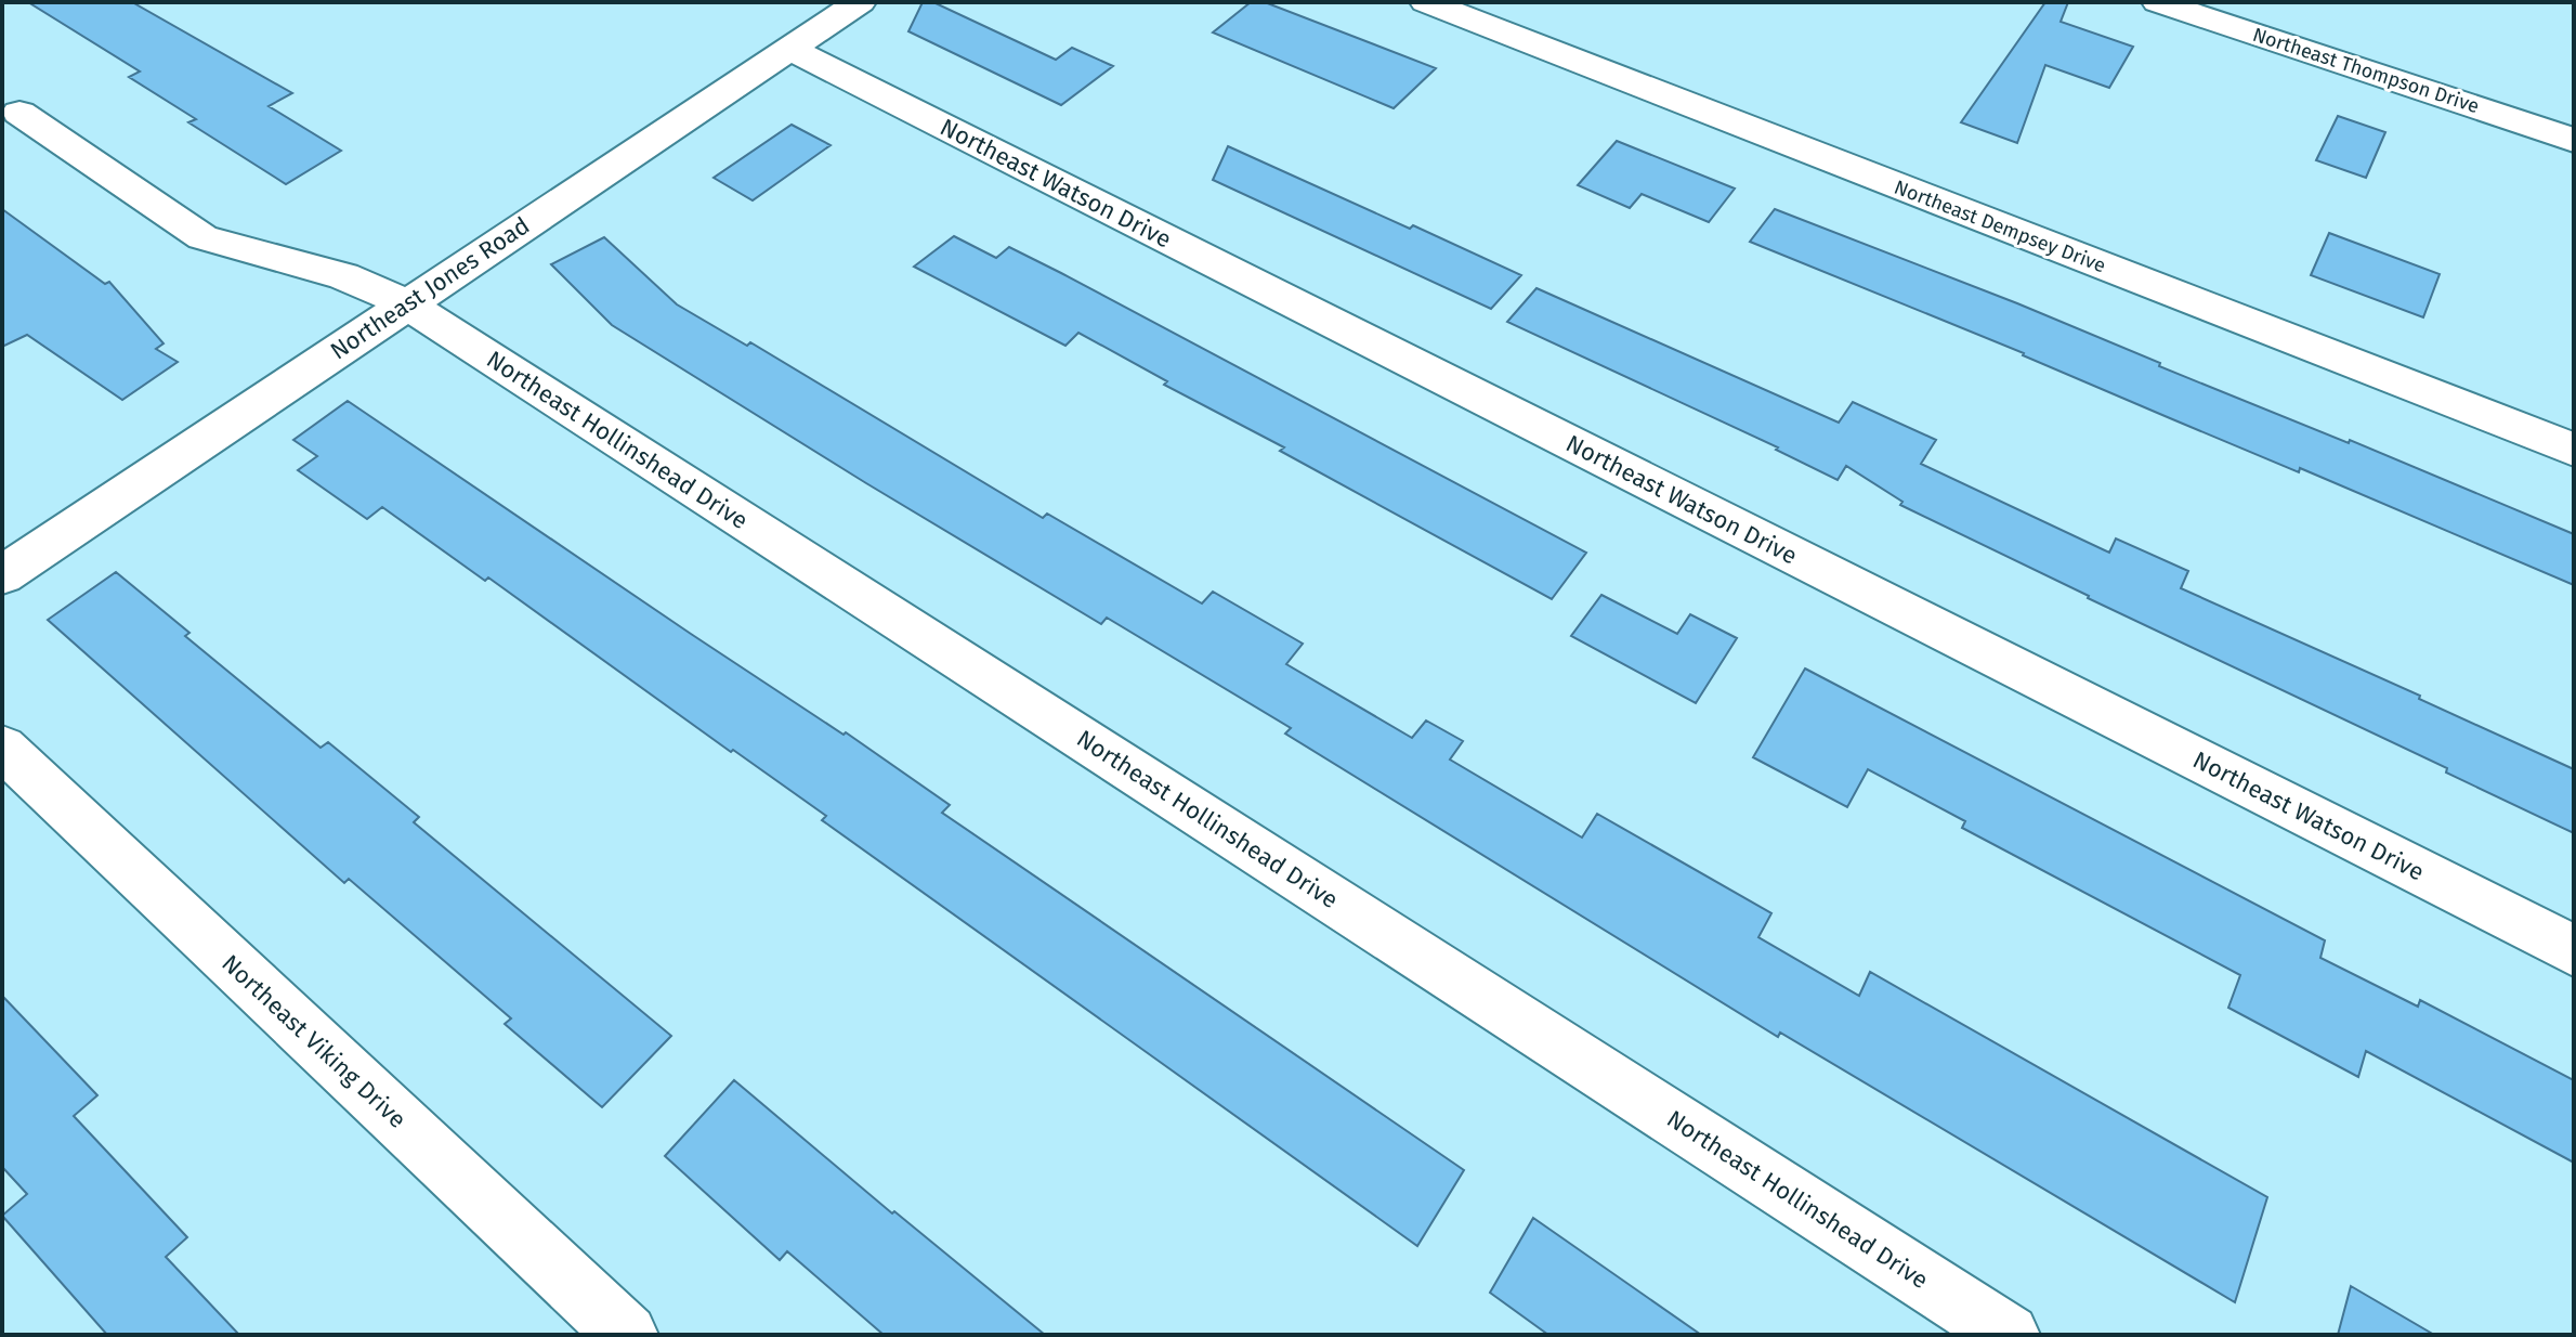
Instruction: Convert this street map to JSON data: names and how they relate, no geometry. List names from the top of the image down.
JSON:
{
  "streets": {
    "street": [
      "Northeast Thompson Drive",
      "Northeast Watson Drive",
      "Northeast Dempsey Drive",
      "Northeast Jones Road",
      "Northeast Hollinshead Drive",
      "Northeast Viking Drive"
    ]
  },
  "crossings": [
    ["Northeast Watson Drive", "Northeast Jones Road"],
    ["Northeast Jones Road", "Northeast Hollinshead Drive"]
  ]
}
